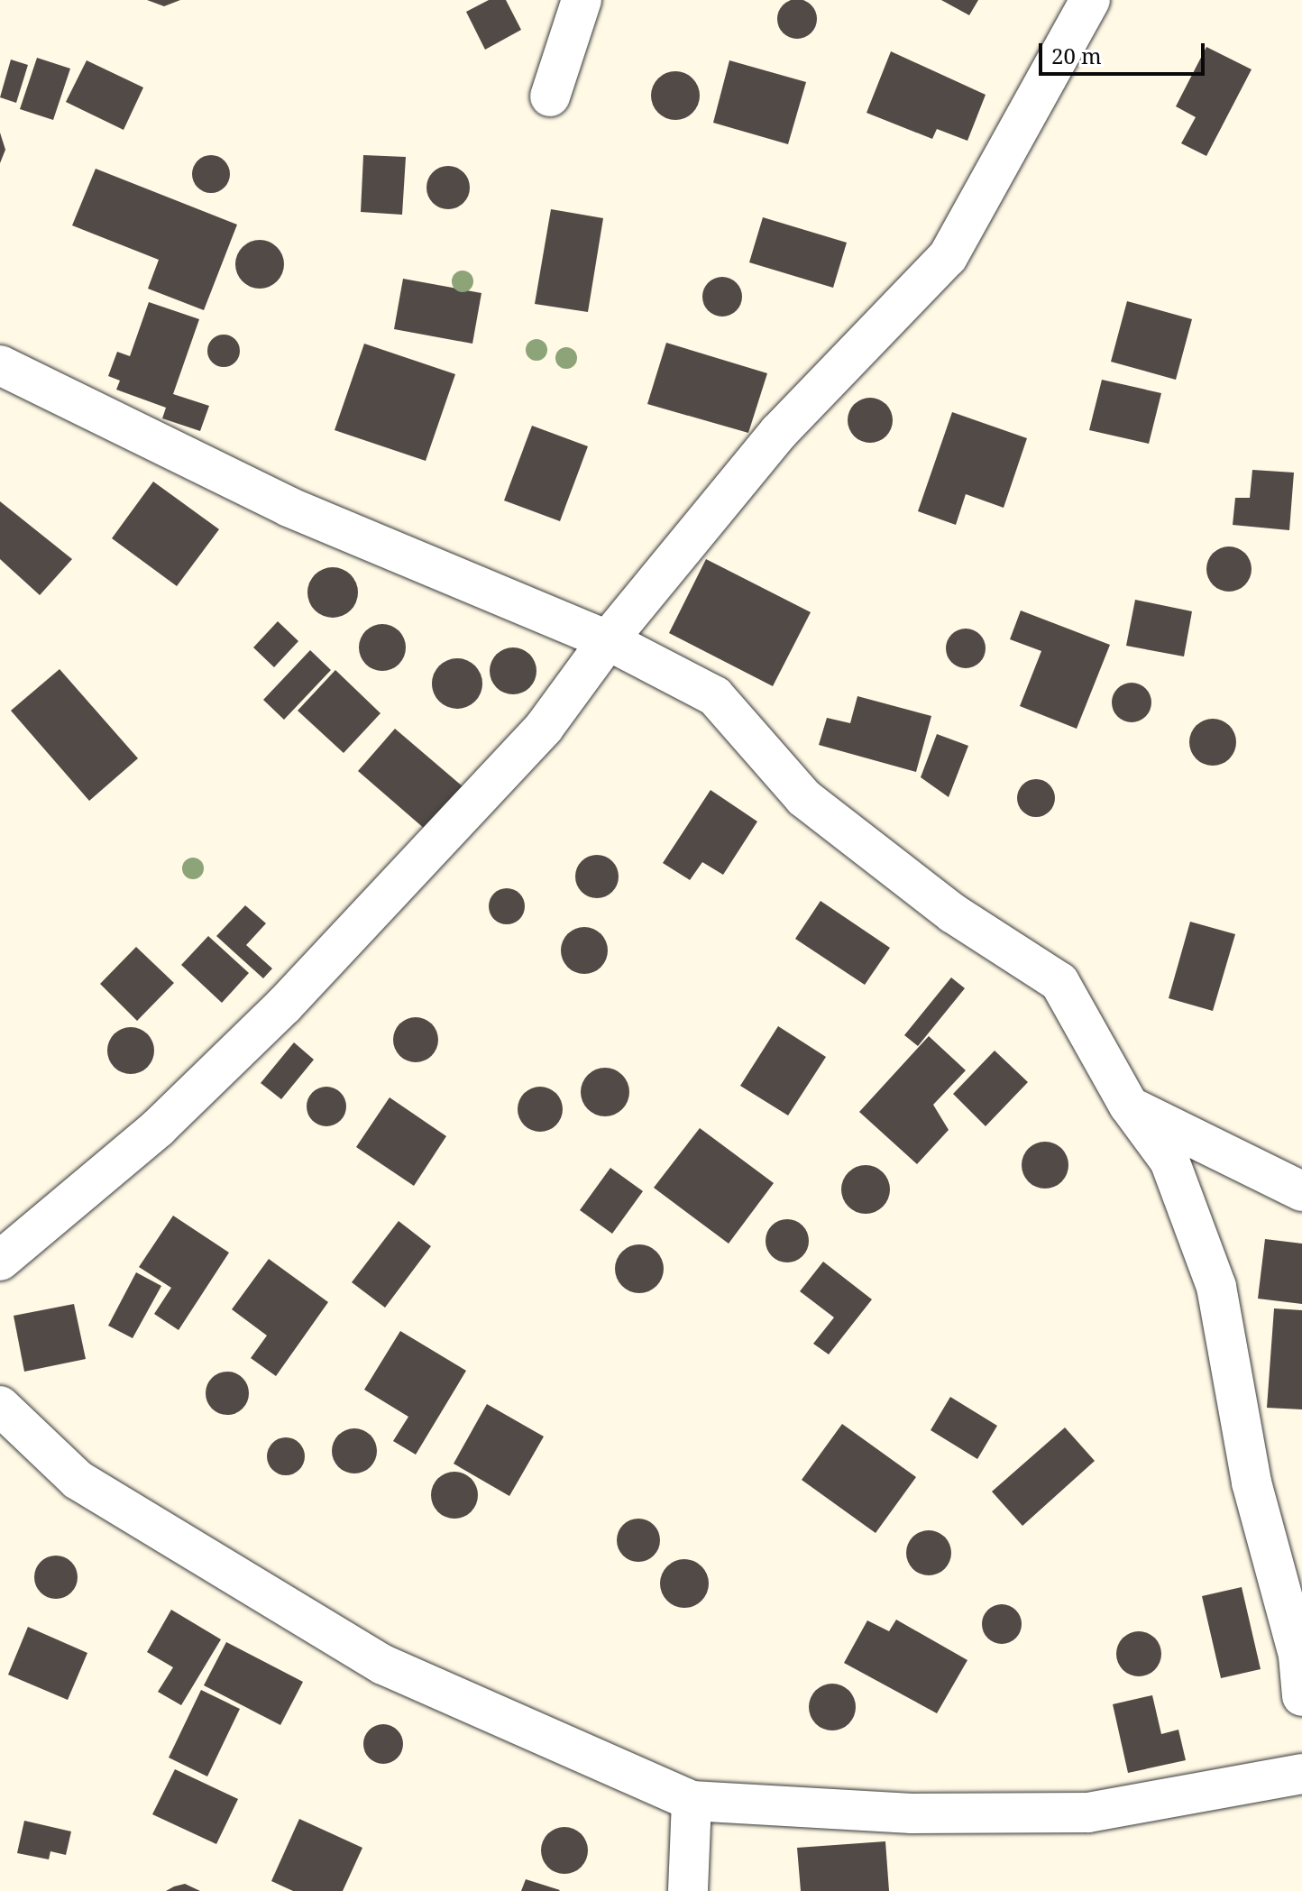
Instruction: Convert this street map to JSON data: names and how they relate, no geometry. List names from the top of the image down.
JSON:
{
  "scale_bar": "20 m"
}
